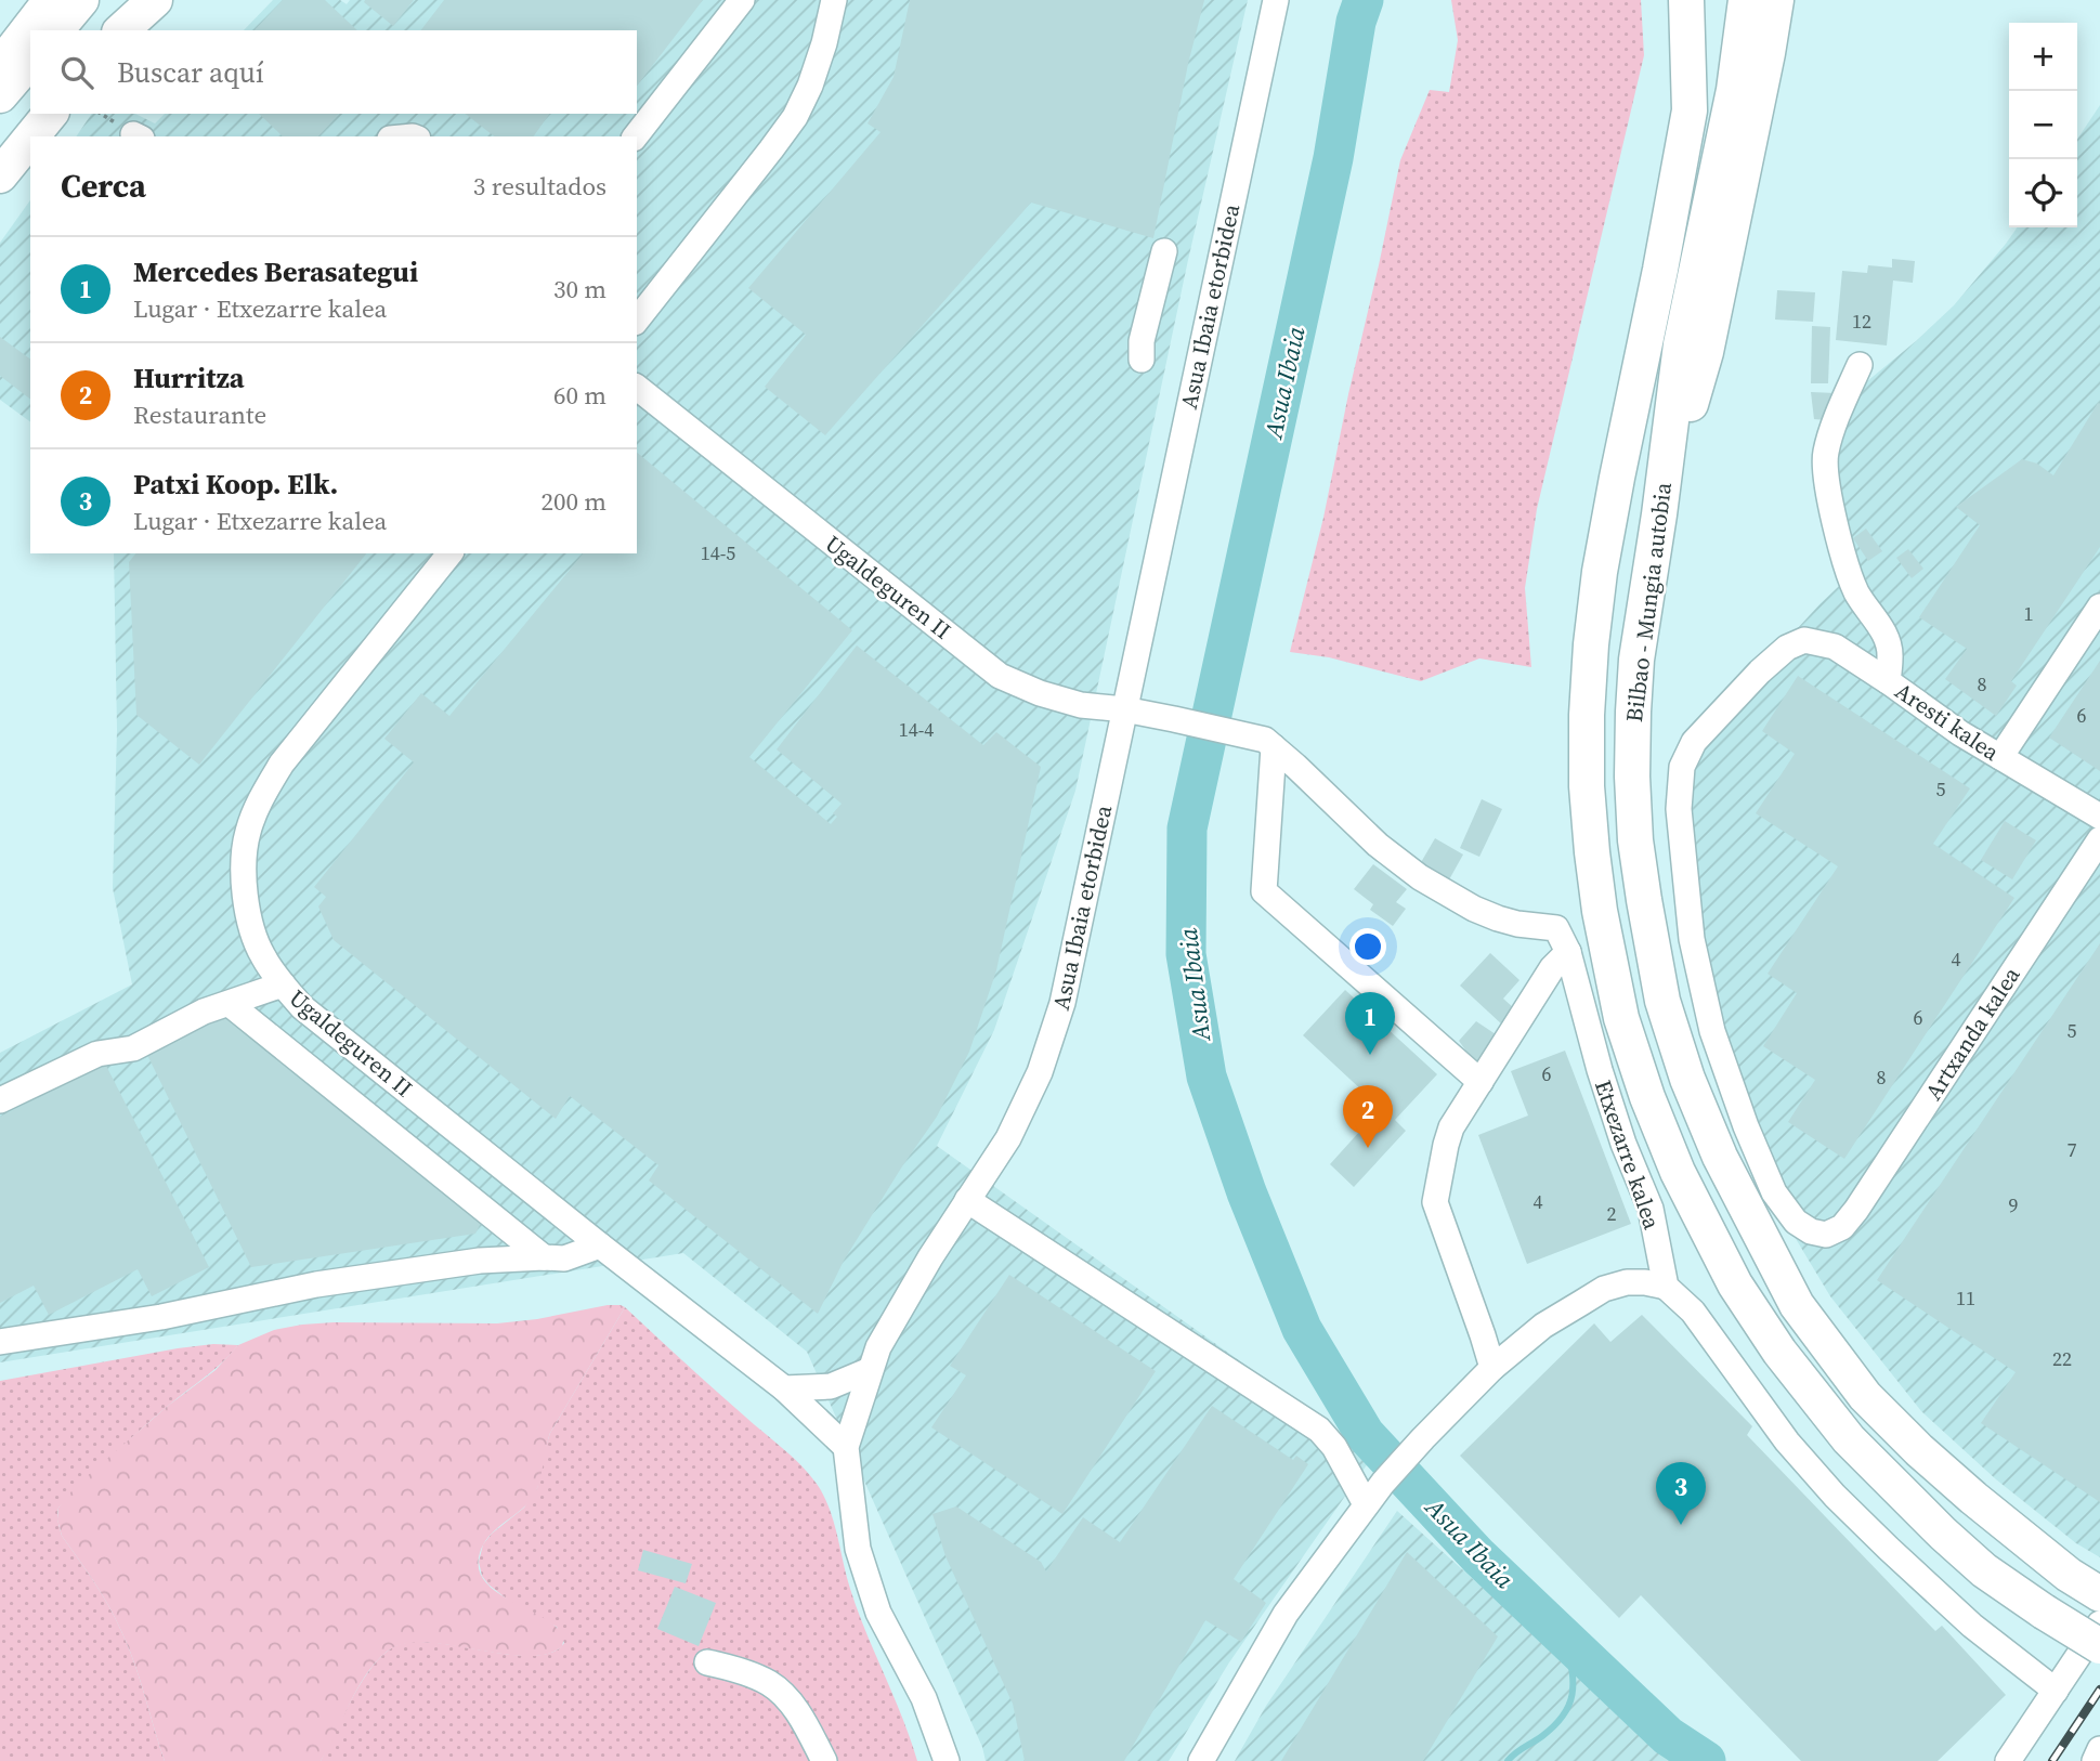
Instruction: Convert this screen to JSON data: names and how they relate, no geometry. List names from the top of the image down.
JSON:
{
  "streets": {
    "highway": ["Bilbao - Mungia autobia"],
    "street": [
      "Asua Ibaia etorbidea",
      "Ugaldeguren II",
      "Aresti kalea",
      "Artxanda kalea",
      "Etxezarre kalea"
    ]
  },
  "crossings": [
    ["Asua Ibaia etorbidea", "Ugaldeguren II"],
    ["Aresti kalea", "Artxanda kalea"]
  ],
  "water": ["Asua Ibaia"],
  "house_numbers": [
    "12",
    "14-5",
    "1",
    "8",
    "6",
    "14-4",
    "5",
    "4",
    "6",
    "5",
    "6",
    "8",
    "7",
    "4",
    "9",
    "2",
    "11",
    "22"
  ],
  "page": {
    "map_buttons": ["+", "−"],
    "search": "Buscar aquí",
    "heading": ["Cerca", "3 resultados"],
    "list": [
      {
        "mark": "1",
        "name": "Mercedes Berasategui",
        "note": "Lugar · Etxezarre kalea",
        "value": "30 m"
      },
      {
        "mark": "2",
        "name": "Hurritza",
        "note": "Restaurante",
        "value": "60 m"
      },
      {
        "mark": "3",
        "name": "Patxi Koop. Elk.",
        "note": "Lugar · Etxezarre kalea",
        "value": "200 m"
      }
    ],
    "pins": ["1", "2", "3"]
  }
}
